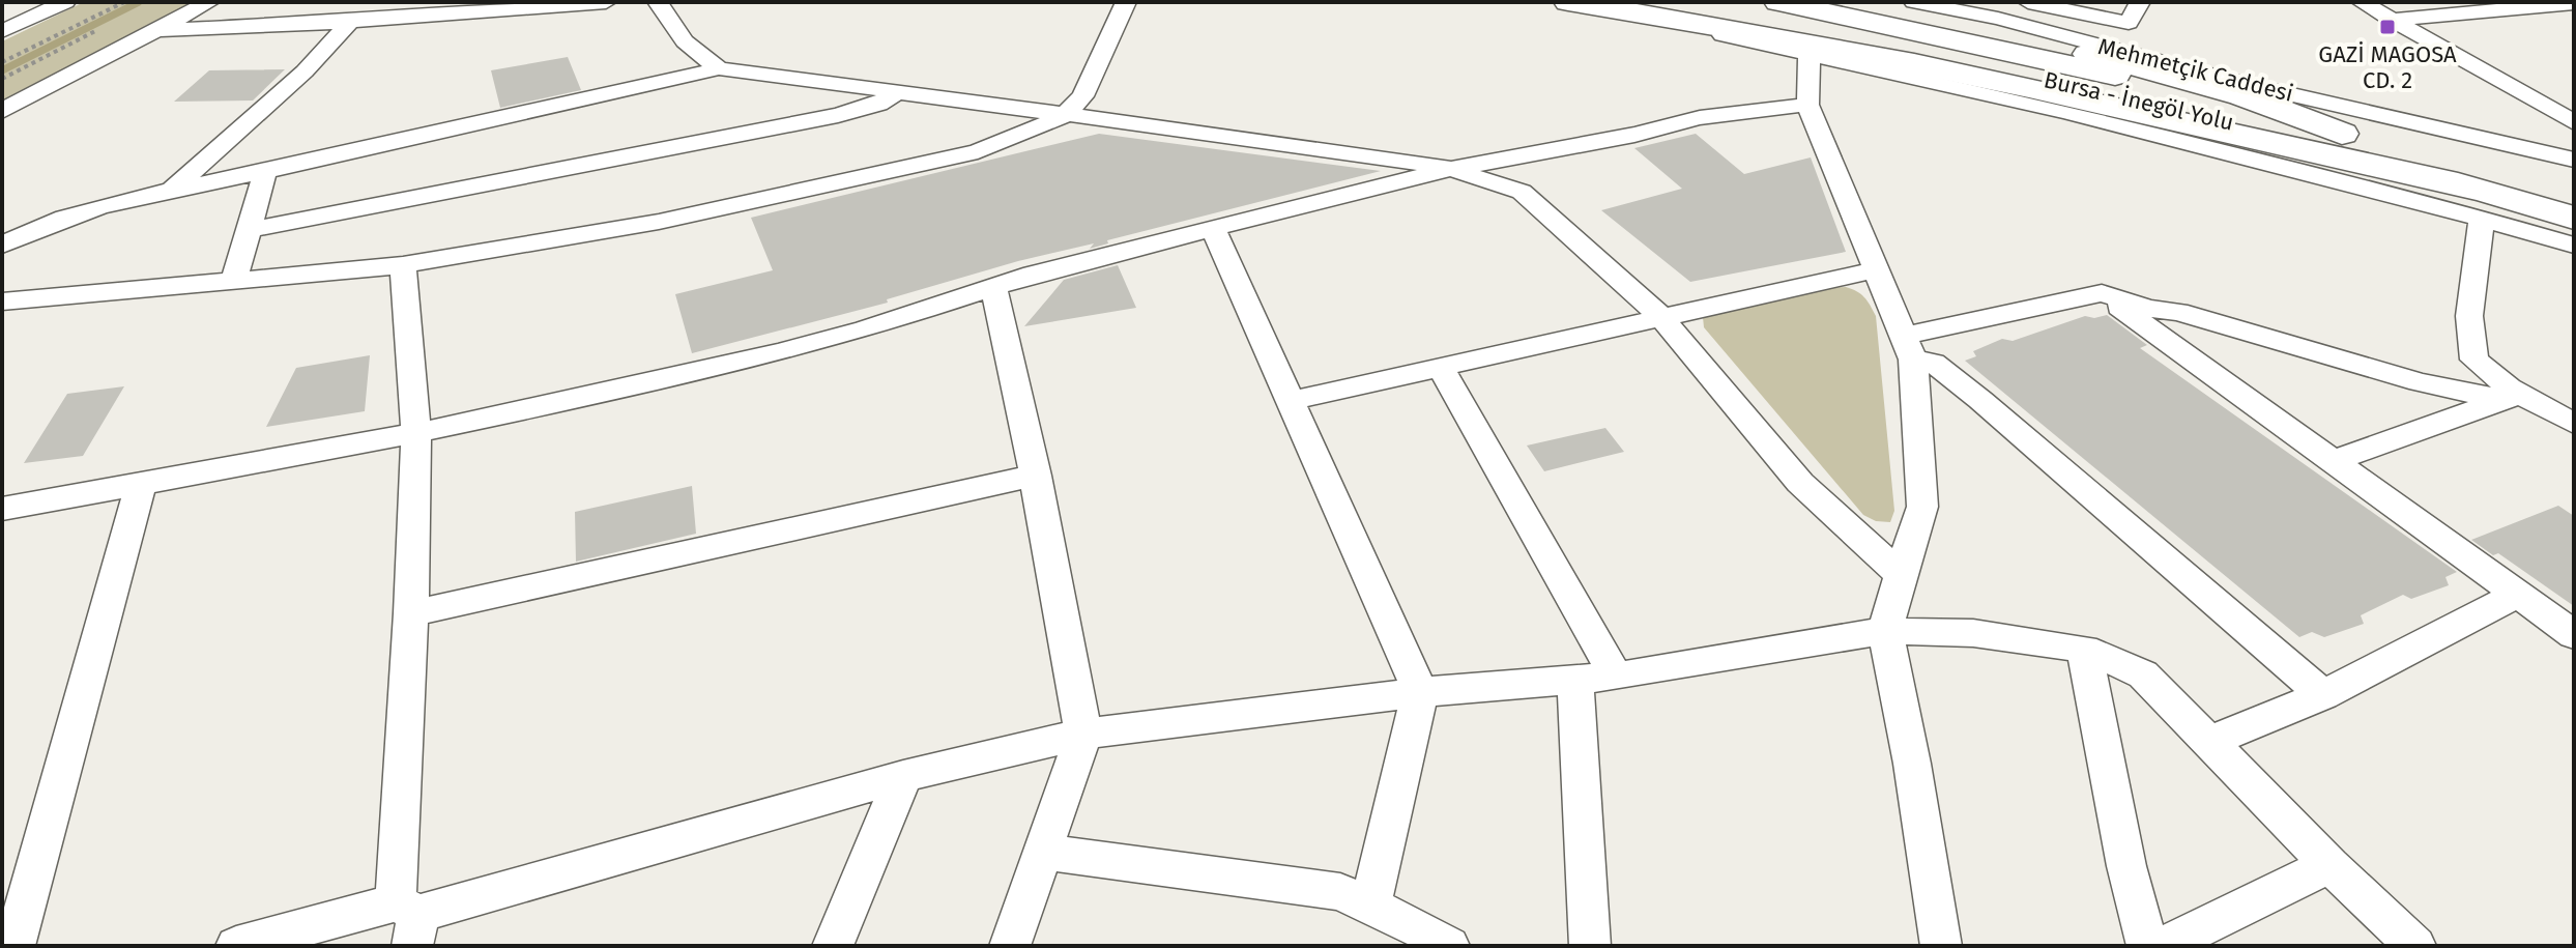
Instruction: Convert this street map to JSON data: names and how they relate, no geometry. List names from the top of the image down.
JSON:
{
  "streets": {
    "highway": ["Bursa - İnegöl Yolu"],
    "street": ["Mehmetçik Caddesi"]
  },
  "places": {
    "transit": ["GAZİ MAGOSA CD. 2"]
  }
}
